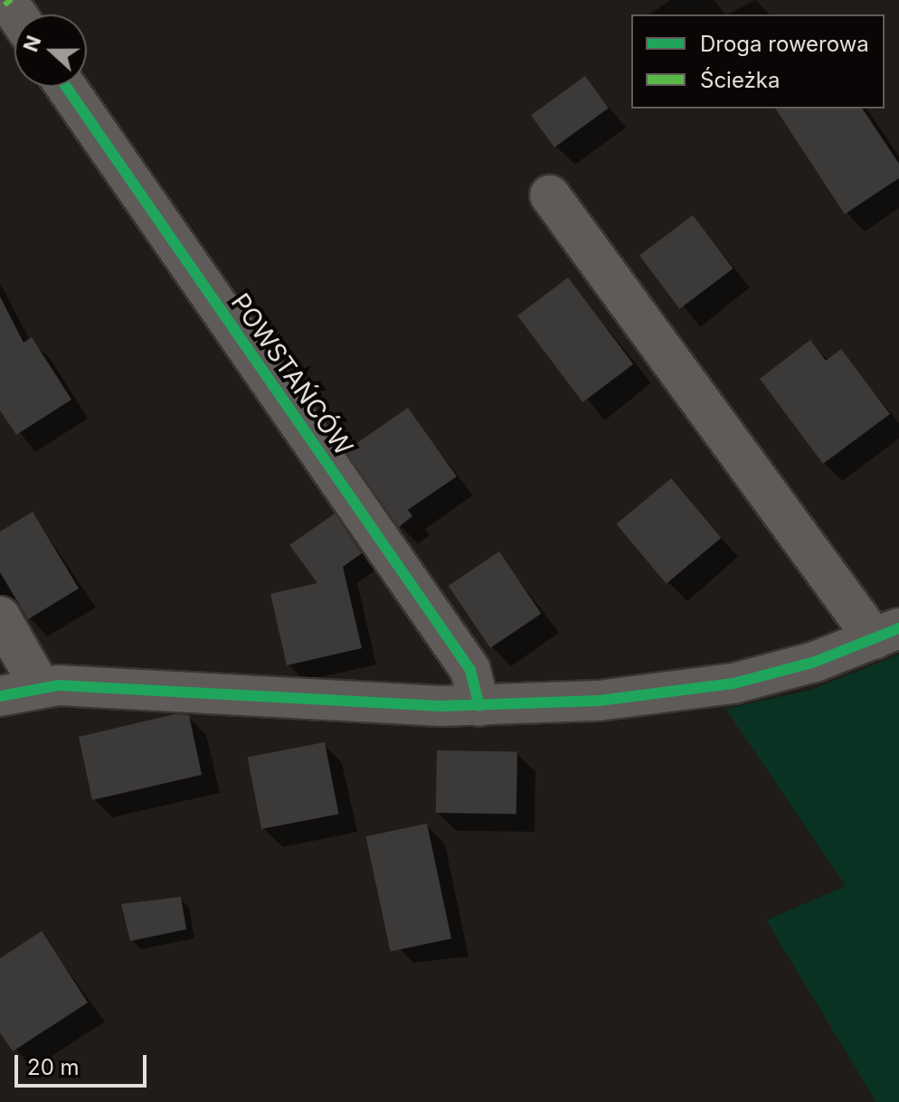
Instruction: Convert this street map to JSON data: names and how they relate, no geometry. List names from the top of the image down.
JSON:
{
  "streets": {
    "street": ["POWSTAŃCÓW"]
  },
  "legend": ["Droga rowerowa", "Ścieżka"],
  "scale_bar": "20 m",
  "north": "left"
}
